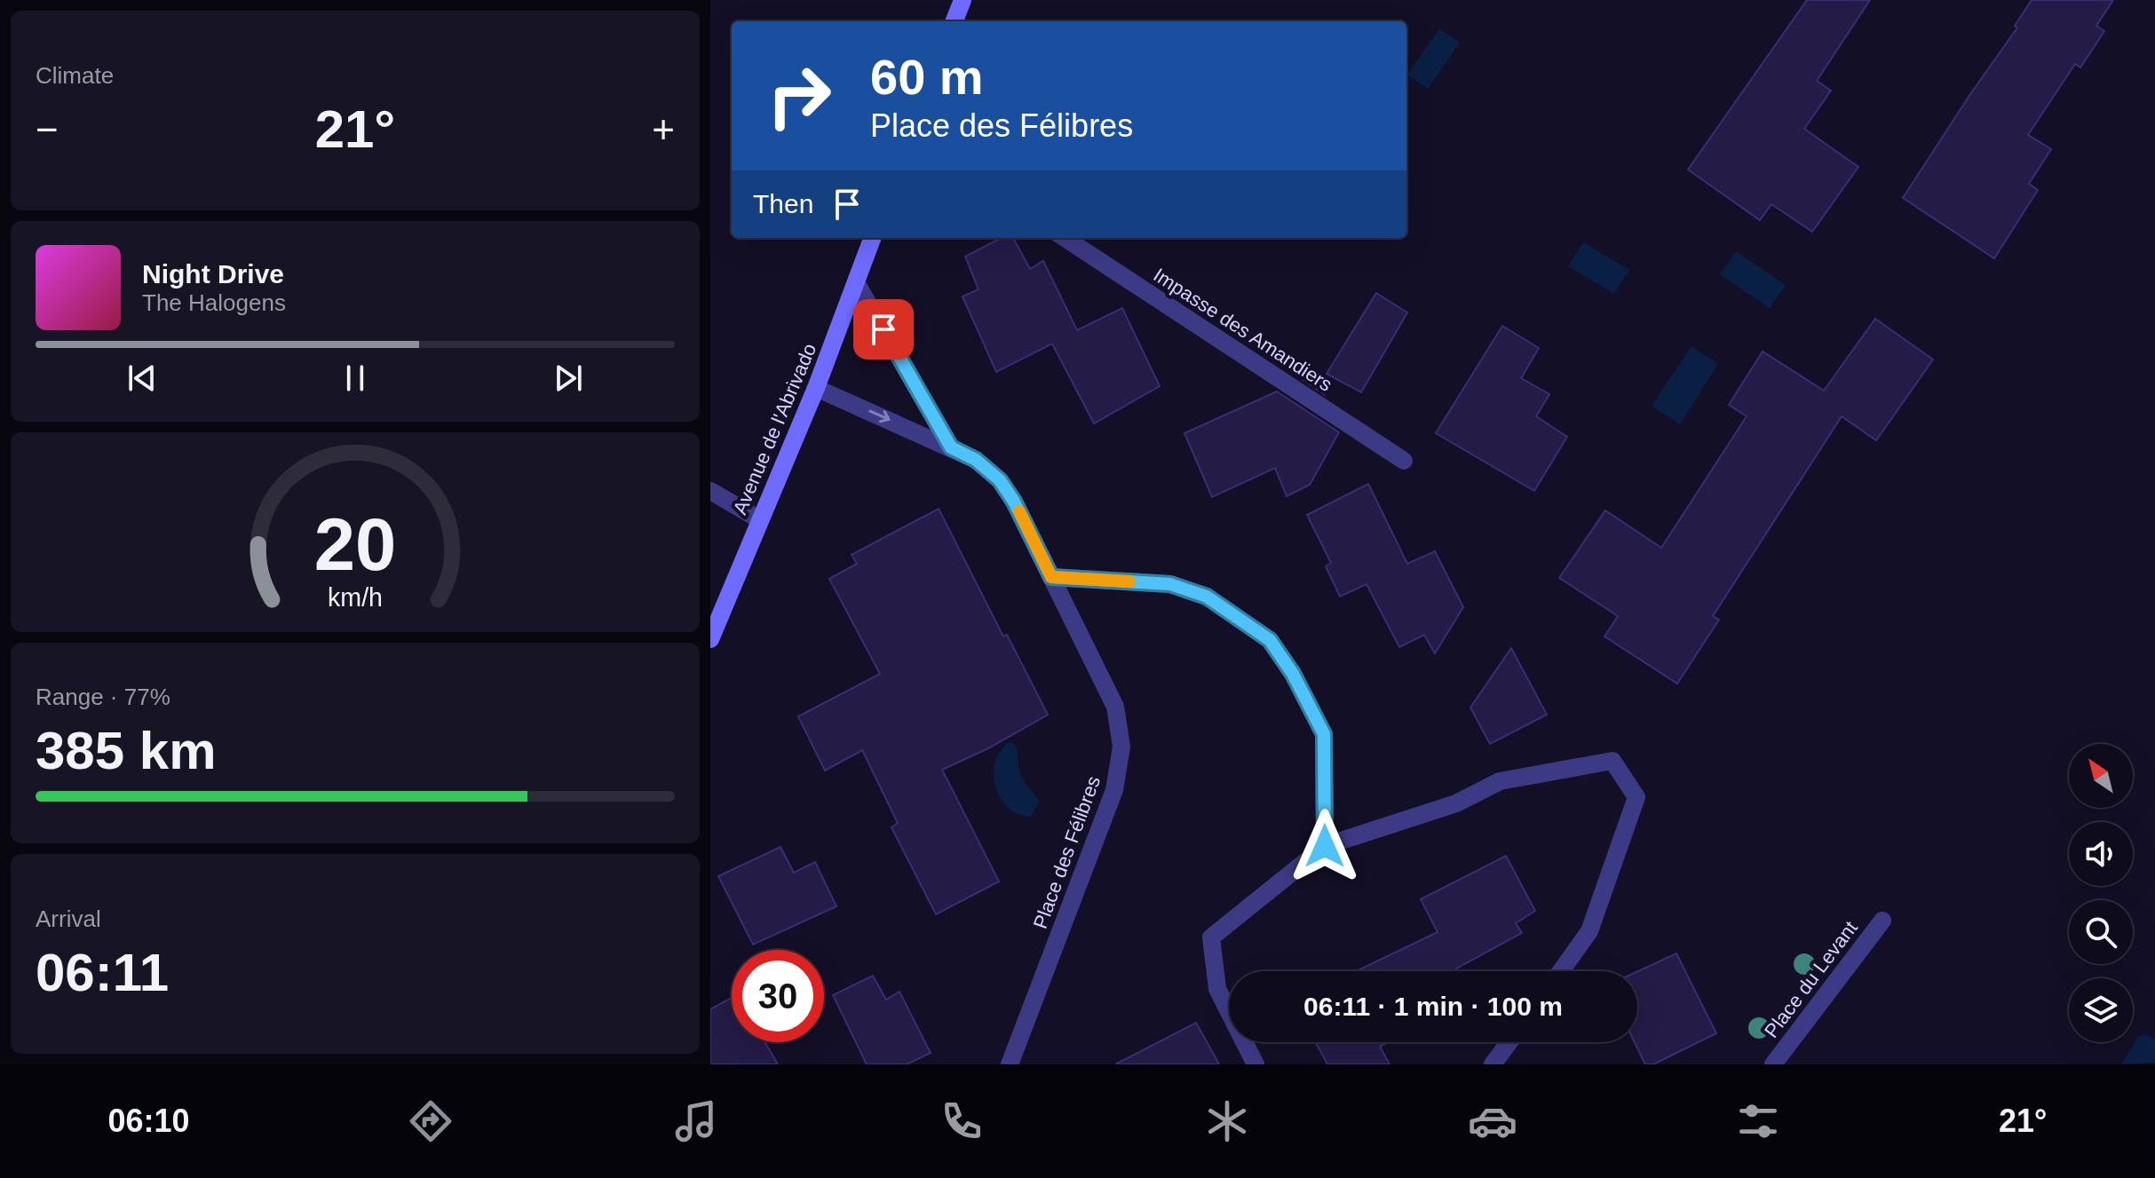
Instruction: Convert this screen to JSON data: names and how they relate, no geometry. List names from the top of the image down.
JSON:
{
  "streets": {
    "street": [
      "Impasse des Amandiers",
      "Avenue de l'Abrivado",
      "Place des Félibres",
      "Place du Levant"
    ]
  },
  "crossings": [
    ["Avenue de l'Abrivado", "Place des Félibres"]
  ],
  "north": "top left",
  "page": {
    "tile": [
      "Climate",
      ["Range · 77%", "385 km"],
      ["Arrival", "06:11"]
    ],
    "turn": ["60 m", "Place des Félibres"],
    "heat": ["−", "21°", "+"],
    "then": "Then",
    "song": ["Night Drive", "The Halogens"],
    "limit": "30",
    "trip": "06:11 · 1 min · 100 m",
    "tabs": ["06:10", "21°"],
    "gauge": ["20", "km/h"]
  }
}
